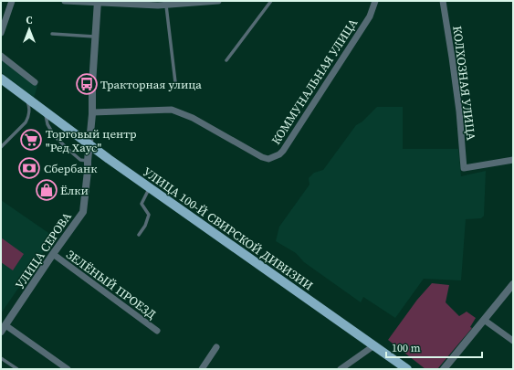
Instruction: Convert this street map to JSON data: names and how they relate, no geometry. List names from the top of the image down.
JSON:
{
  "streets": {
    "main road": ["УЛИЦА 100-Й СВИРСКОЙ ДИВИЗИИ"],
    "street": [
      "КОММУНАЛЬНАЯ УЛИЦА",
      "КОЛХОЗНАЯ УЛИЦА",
      "УЛИЦА СЕРОВА",
      "ЗЕЛЁНЫЙ ПРОЕЗД"
    ]
  },
  "crossings": [
    ["КОММУНАЛЬНАЯ УЛИЦА", "УЛИЦА СЕРОВА"],
    ["УЛИЦА 100-Й СВИРСКОЙ ДИВИЗИИ", "УЛИЦА СЕРОВА"],
    ["УЛИЦА СЕРОВА", "ЗЕЛЁНЫЙ ПРОЕЗД"]
  ],
  "places": {
    "bus stop": ["Тракторная улица"],
    "supermarket": ["Торговый центр \"Ред Хаус\""],
    "bank": ["Сбербанк"],
    "shop": ["Ёлки"]
  },
  "scale_bar": "100 m",
  "north": "top"
}
